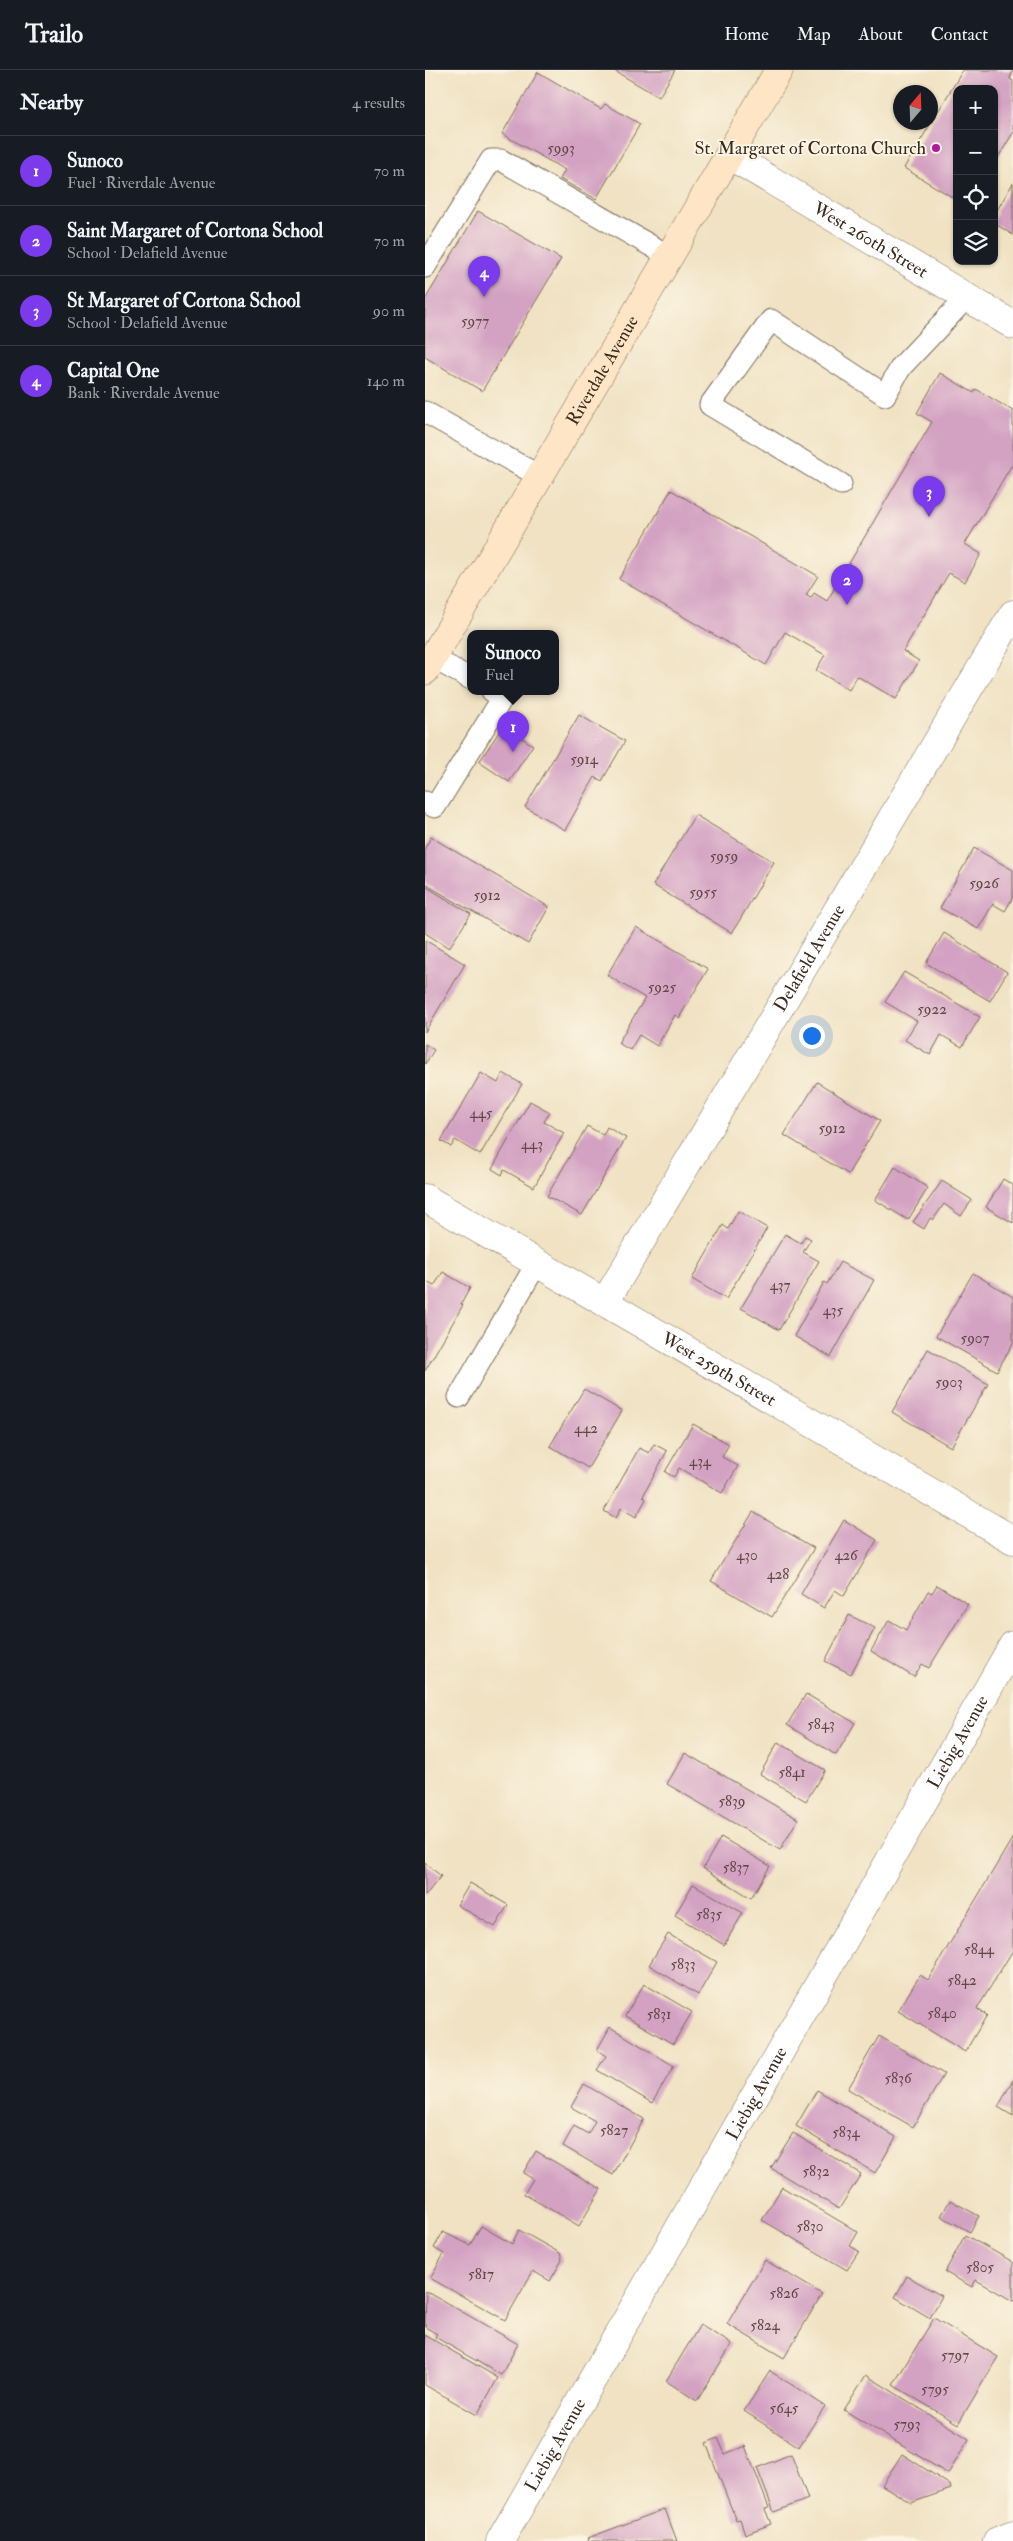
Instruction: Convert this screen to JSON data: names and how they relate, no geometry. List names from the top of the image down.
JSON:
{
  "streets": {
    "main road": ["Riverdale Avenue"],
    "street": [
      "West 260th Street",
      "Delafield Avenue",
      "West 259th Street",
      "Liebig Avenue"
    ]
  },
  "crossings": [
    ["West 260th Street", "Riverdale Avenue"],
    ["Delafield Avenue", "West 259th Street"]
  ],
  "places": ["St. Margaret of Cortona Church"],
  "house_numbers": [
    "5993",
    "5977",
    "5914",
    "5959",
    "5926",
    "5955",
    "5912",
    "5925",
    "5922",
    "445",
    "5912",
    "443",
    "437",
    "435",
    "5907",
    "5903",
    "442",
    "434",
    "430",
    "426",
    "428",
    "5843",
    "5841",
    "5839",
    "5837",
    "5835",
    "5844",
    "5833",
    "5842",
    "5840",
    "5831",
    "5836",
    "5827",
    "5834",
    "5832",
    "5830",
    "5805",
    "5817",
    "5826",
    "5824",
    "5797",
    "5795",
    "5645",
    "5793"
  ],
  "north": "top",
  "page": {
    "header": "Trailo",
    "nav": [
      "Home",
      "Map",
      "About",
      "Contact"
    ],
    "heading": ["Nearby", "4 results"],
    "map_buttons": ["+", "−"],
    "list": [
      {
        "mark": "1",
        "name": "Sunoco",
        "note": "Fuel · Riverdale Avenue",
        "value": "70 m"
      },
      {
        "mark": "2",
        "name": "Saint Margaret of Cortona School",
        "note": "School · Delafield Avenue",
        "value": "70 m"
      },
      {
        "mark": "3",
        "name": "St Margaret of Cortona School",
        "note": "School · Delafield Avenue",
        "value": "90 m"
      },
      {
        "mark": "4",
        "name": "Capital One",
        "note": "Bank · Riverdale Avenue",
        "value": "140 m"
      }
    ],
    "pins": [
      "4",
      "3",
      "2",
      "1"
    ],
    "popup": ["Sunoco", "Fuel"]
  }
}
